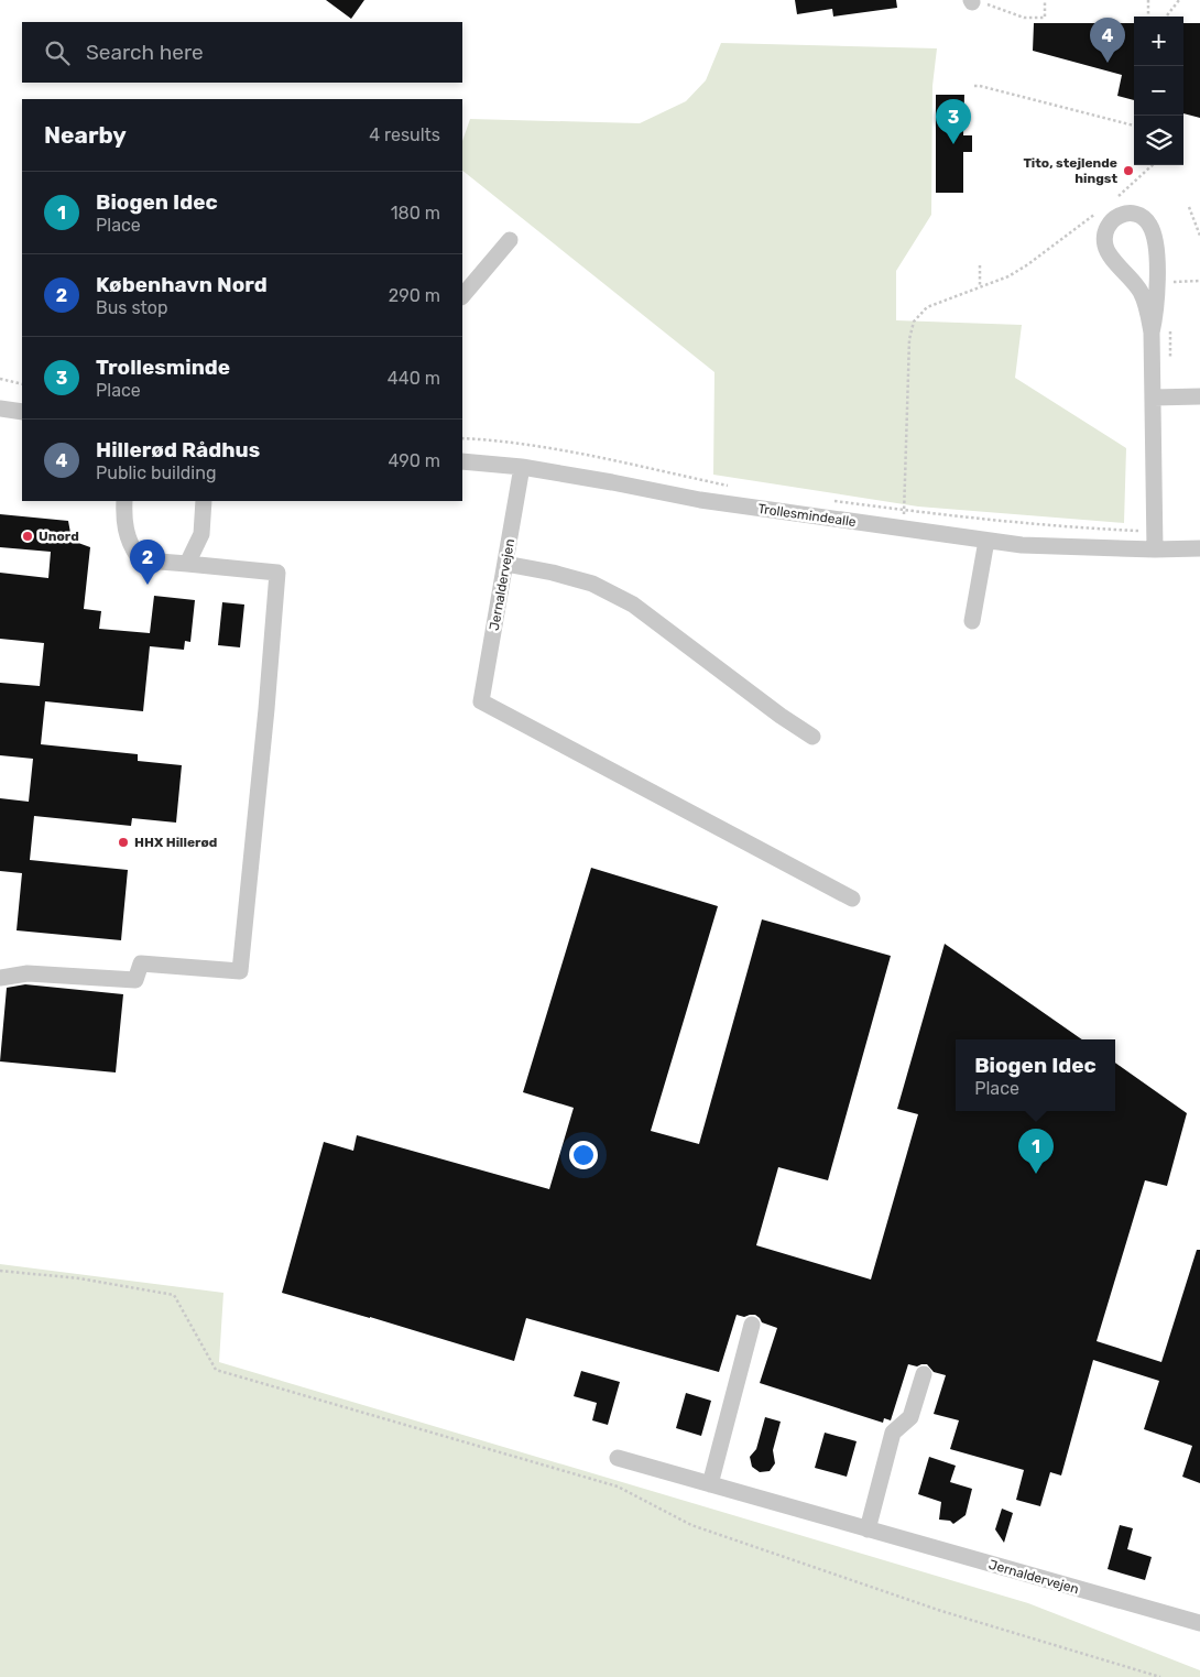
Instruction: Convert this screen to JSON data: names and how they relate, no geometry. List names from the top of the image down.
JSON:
{
  "streets": {
    "street": ["Trollesmindealle", "Jernaldervejen"]
  },
  "crossings": [
    ["Trollesmindealle", "Jernaldervejen"]
  ],
  "places": ["Tito, stejlende hingst", "Unord", "HHX Hillerød"],
  "page": {
    "map_buttons": ["+", "−"],
    "pins": [
      "4",
      "3",
      "2",
      "1"
    ],
    "search": "Search here",
    "heading": ["Nearby", "4 results"],
    "list": [
      {
        "mark": "1",
        "name": "Biogen Idec",
        "note": "Place",
        "value": "180 m"
      },
      {
        "mark": "2",
        "name": "København Nord",
        "note": "Bus stop",
        "value": "290 m"
      },
      {
        "mark": "3",
        "name": "Trollesminde",
        "note": "Place",
        "value": "440 m"
      },
      {
        "mark": "4",
        "name": "Hillerød Rådhus",
        "note": "Public building",
        "value": "490 m"
      }
    ],
    "popup": ["Biogen Idec", "Place"]
  }
}
